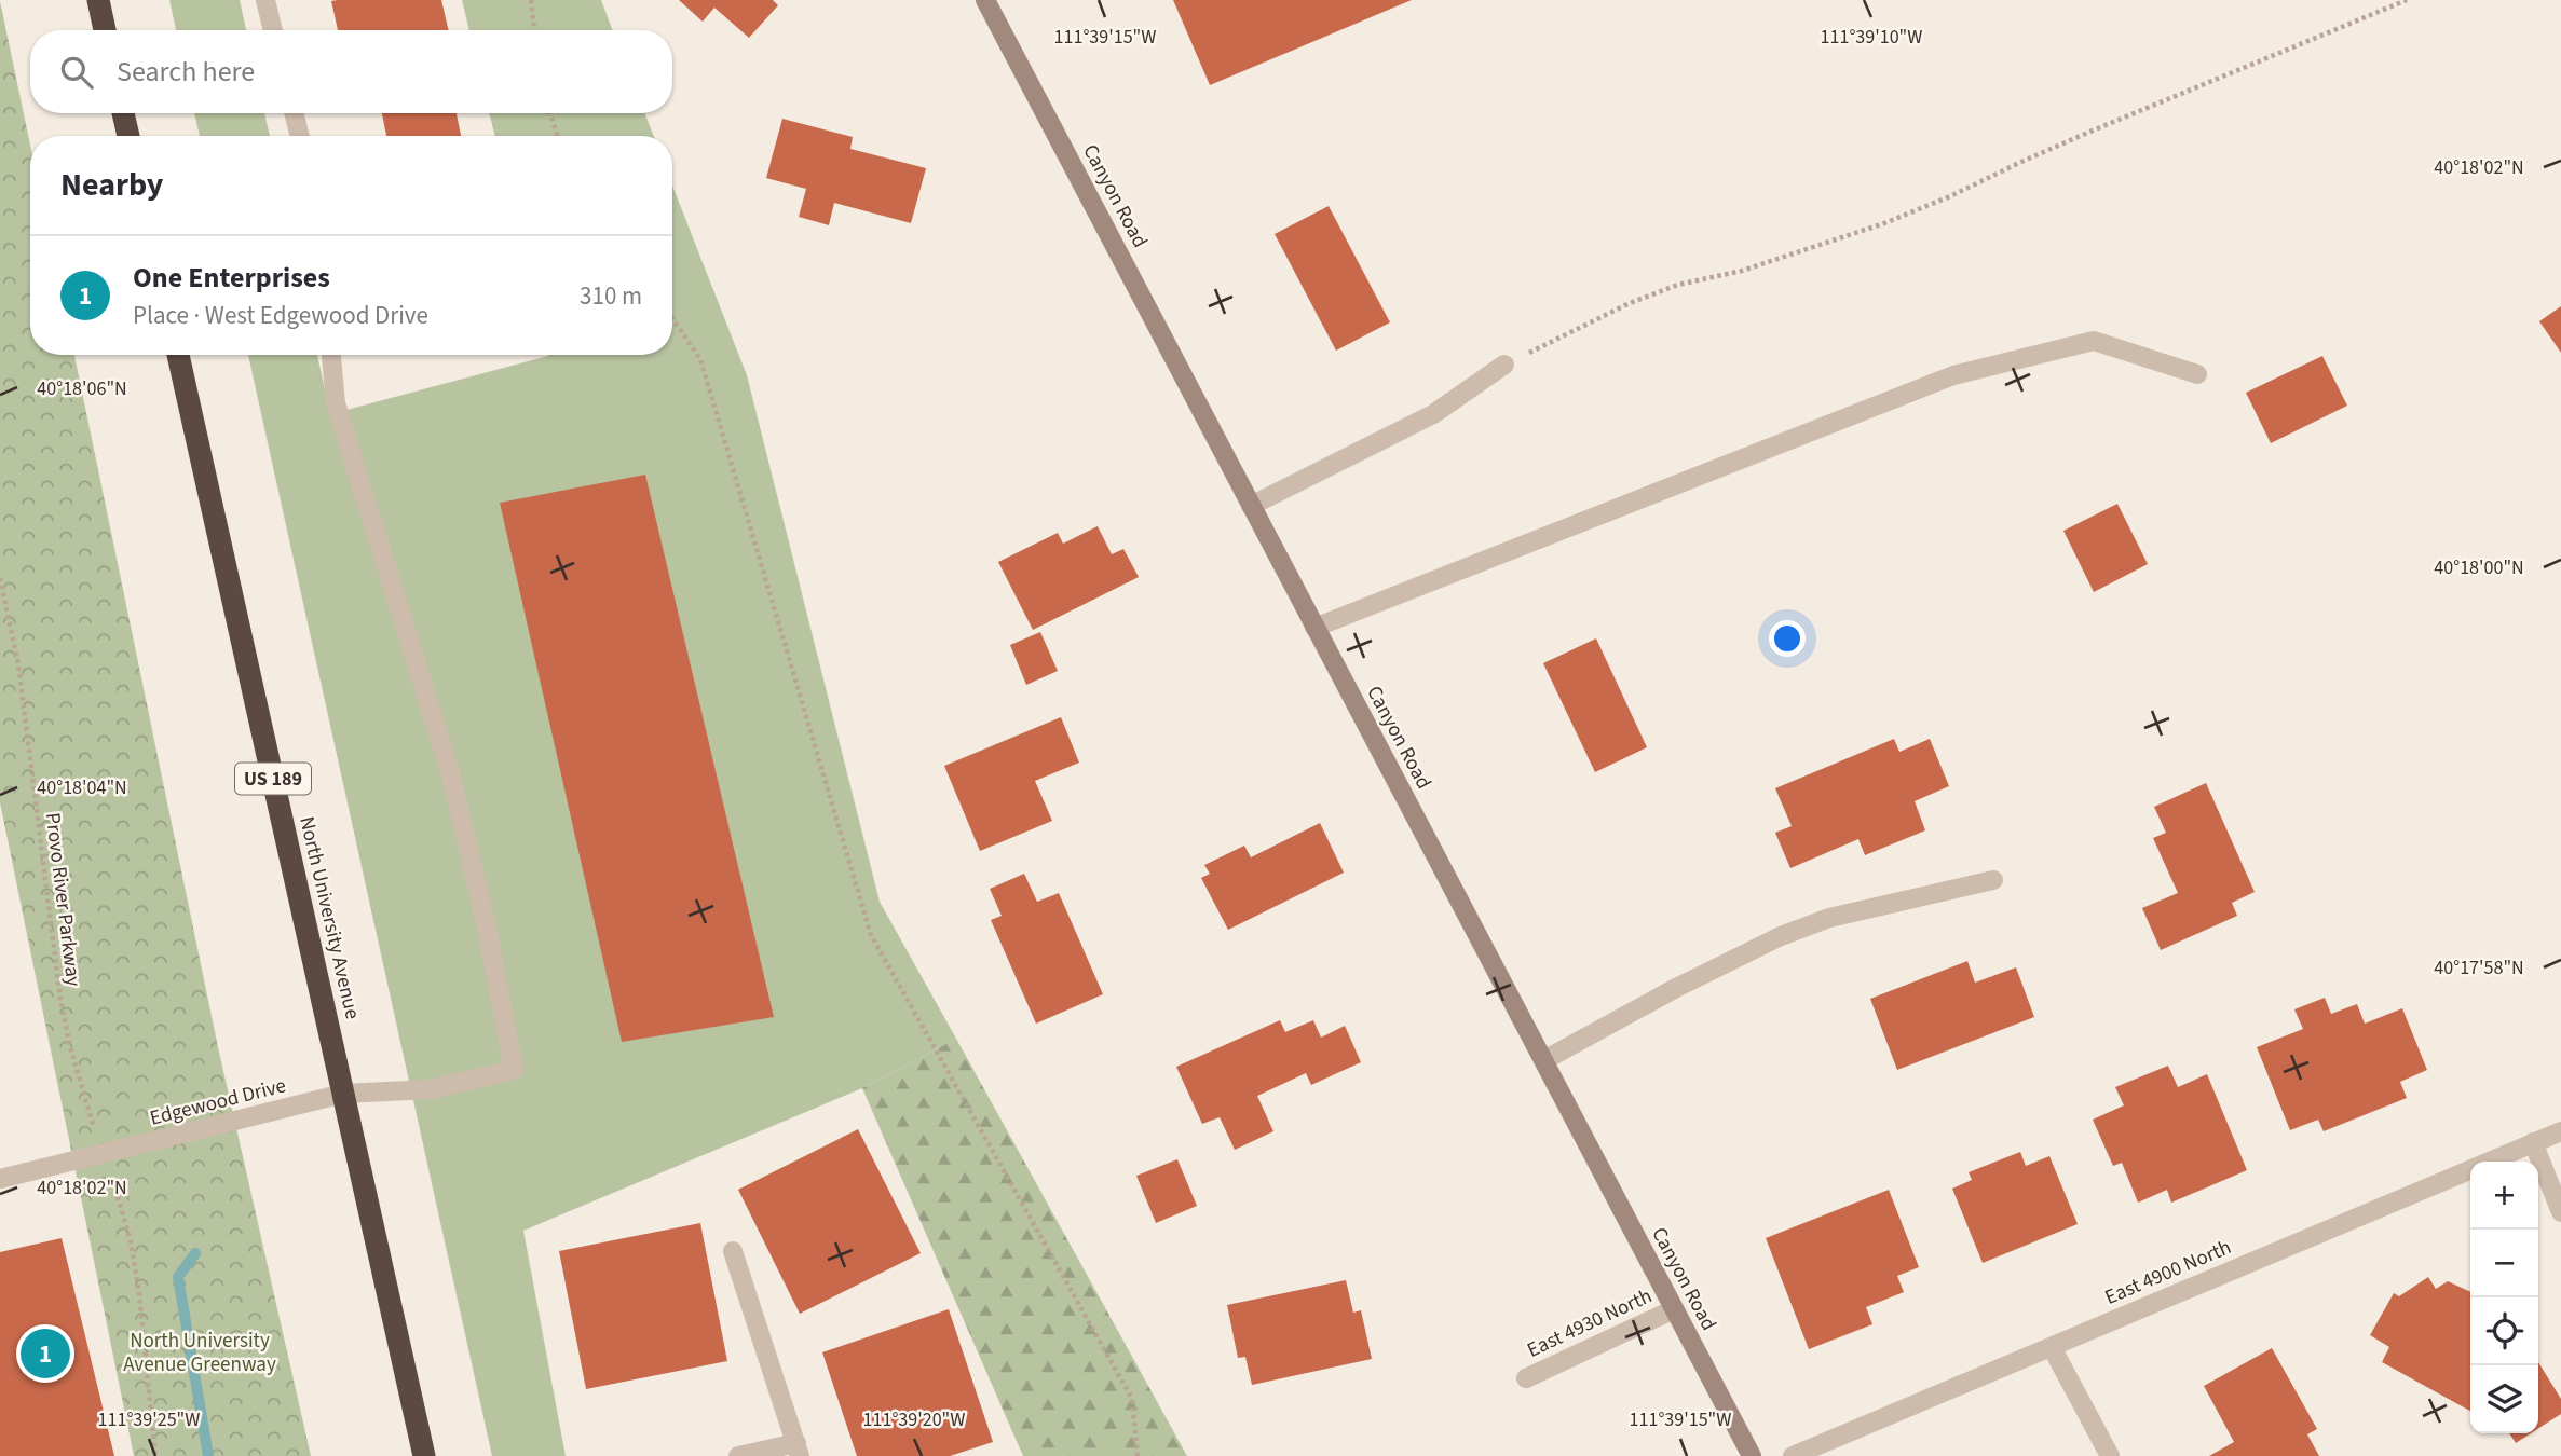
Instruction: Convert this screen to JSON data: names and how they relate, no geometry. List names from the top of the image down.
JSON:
{
  "streets": {
    "highway": ["US 189", "North University Avenue"],
    "main road": ["Canyon Road"],
    "street": ["Edgewood Drive", "East 4900 North", "East 4930 North"],
    "path": ["Provo River Parkway"]
  },
  "crossings": [
    ["Canyon Road", "East 4930 North"],
    ["North University Avenue", "Edgewood Drive"]
  ],
  "parks": ["North University Avenue Greenway"],
  "page": {
    "search": "Search here",
    "heading": "Nearby",
    "list": [
      {
        "mark": "1",
        "name": "One Enterprises",
        "note": "Place · West Edgewood Drive",
        "value": "310 m"
      }
    ],
    "map_buttons": ["+", "−"],
    "pins": "1"
  },
  "coordinates": [
    "111°39'15\"W",
    "111°39'10\"W",
    "40°18'02\"N",
    "40°18'06\"N",
    "40°18'00\"N",
    "40°18'04\"N",
    "40°17'58\"N",
    "111°39'25\"W",
    "111°39'20\"W"
  ]
}
